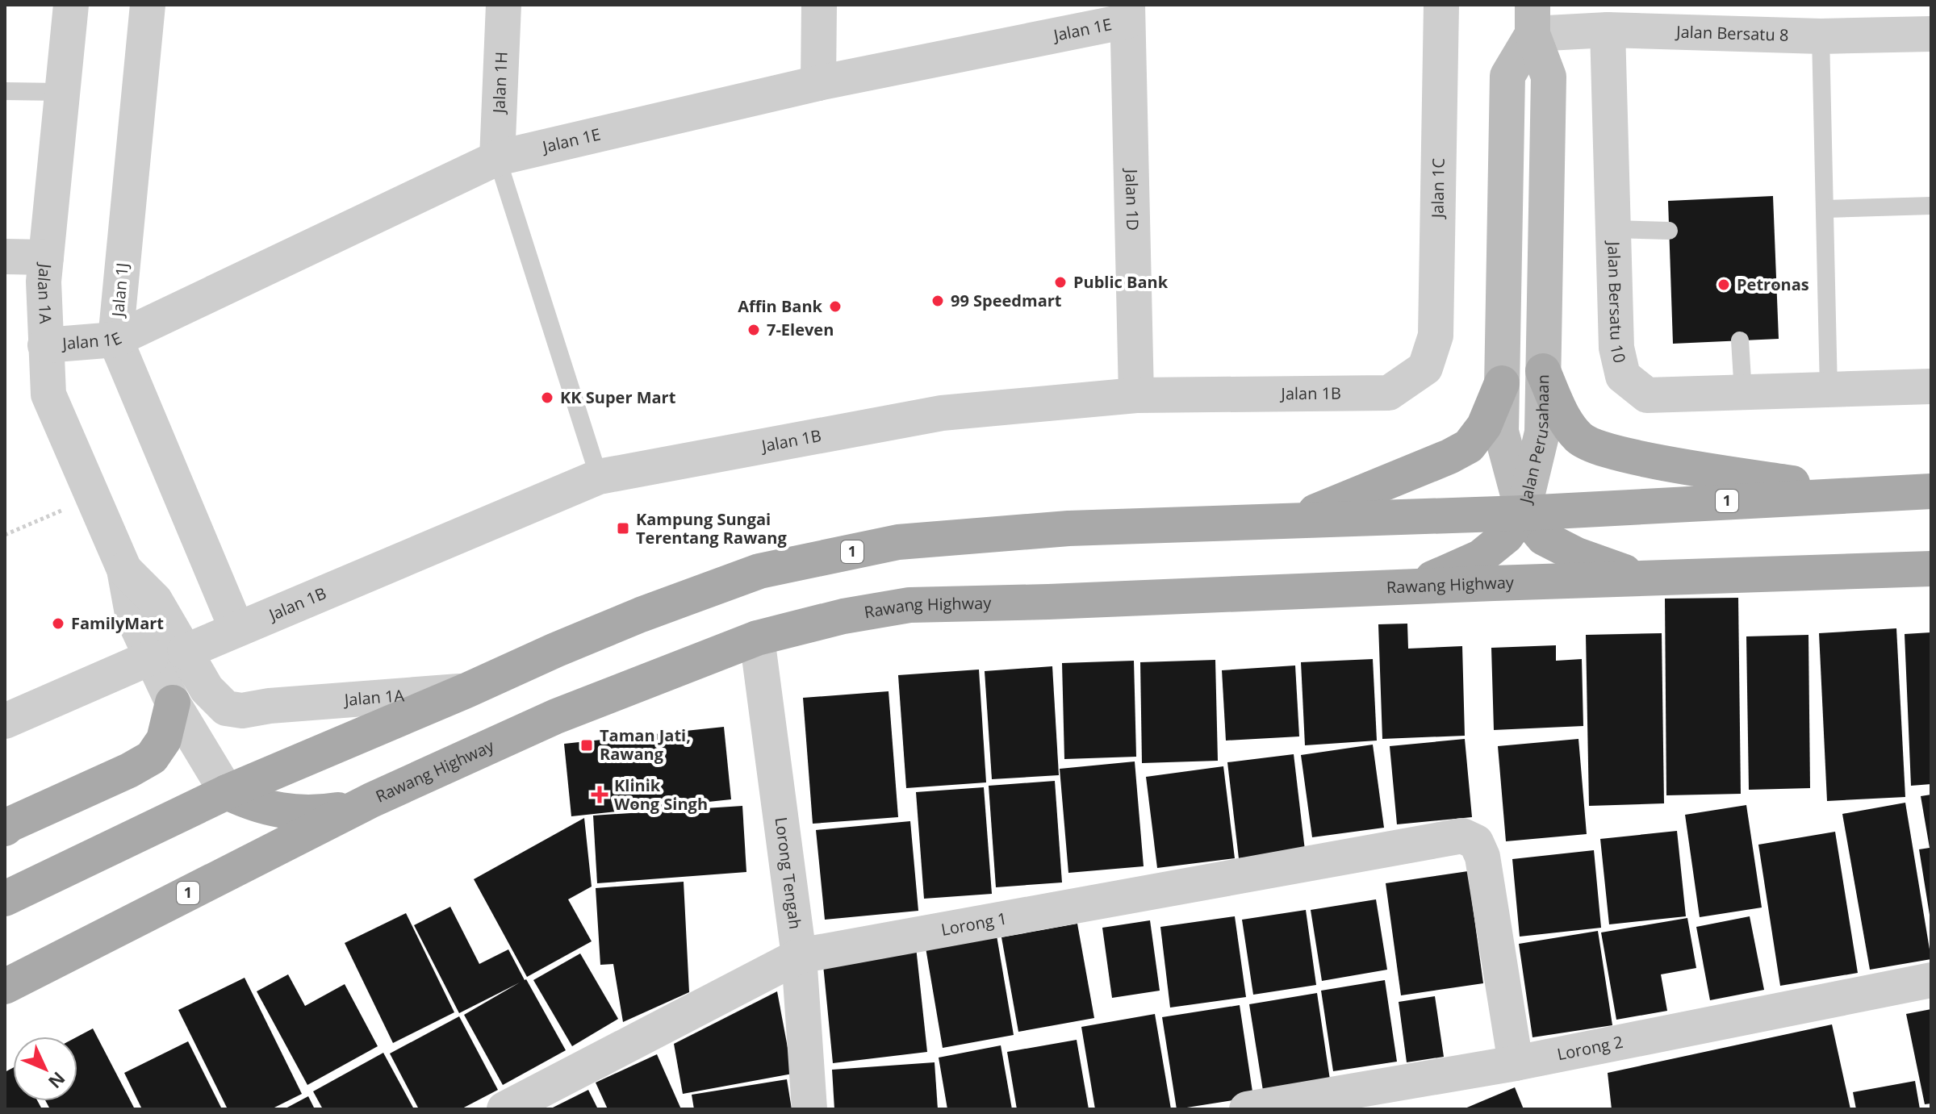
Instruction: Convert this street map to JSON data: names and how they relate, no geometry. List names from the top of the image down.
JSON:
{
  "streets": {
    "main road": ["1", "Rawang Highway"],
    "street": [
      "Jalan 1E",
      "Jalan Bersatu 8",
      "Jalan 1H",
      "Jalan 1C",
      "Jalan 1D",
      "Jalan 1J",
      "Jalan 1A",
      "Jalan Bersatu 10",
      "Jalan 1B",
      "Jalan Perusahaan",
      "Lorong Tengah",
      "Lorong 1",
      "Lorong 2"
    ]
  },
  "crossings": [
    ["Jalan 1E", "Jalan 1H"],
    ["Jalan 1E", "Jalan 1D"],
    ["Jalan 1E", "Jalan 1J"],
    ["Jalan 1E", "Jalan 1A"],
    ["Jalan Bersatu 8", "Jalan Bersatu 10"],
    ["Jalan Bersatu 8", "Jalan Perusahaan"],
    ["Jalan 1C", "Jalan 1B"],
    ["Jalan 1D", "Jalan 1B"],
    ["Jalan 1J", "Jalan 1B"],
    ["Jalan 1A", "Jalan 1B"],
    ["Jalan 1A", "1"],
    ["Jalan Perusahaan", "1"],
    ["Rawang Highway", "Lorong Tengah"],
    ["Lorong Tengah", "Lorong 1"],
    ["Lorong 1", "Lorong 2"]
  ],
  "places": {
    "other": [
      "Public Bank",
      "Petronas",
      "99 Speedmart",
      "Affin Bank",
      "7-Eleven",
      "KK Super Mart",
      "FamilyMart"
    ],
    "transit": ["Kampung Sungai Terentang Rawang", "Taman Jati, Rawang"],
    "health": ["Klinik Wong Singh"]
  },
  "north": "bottom right"
}
